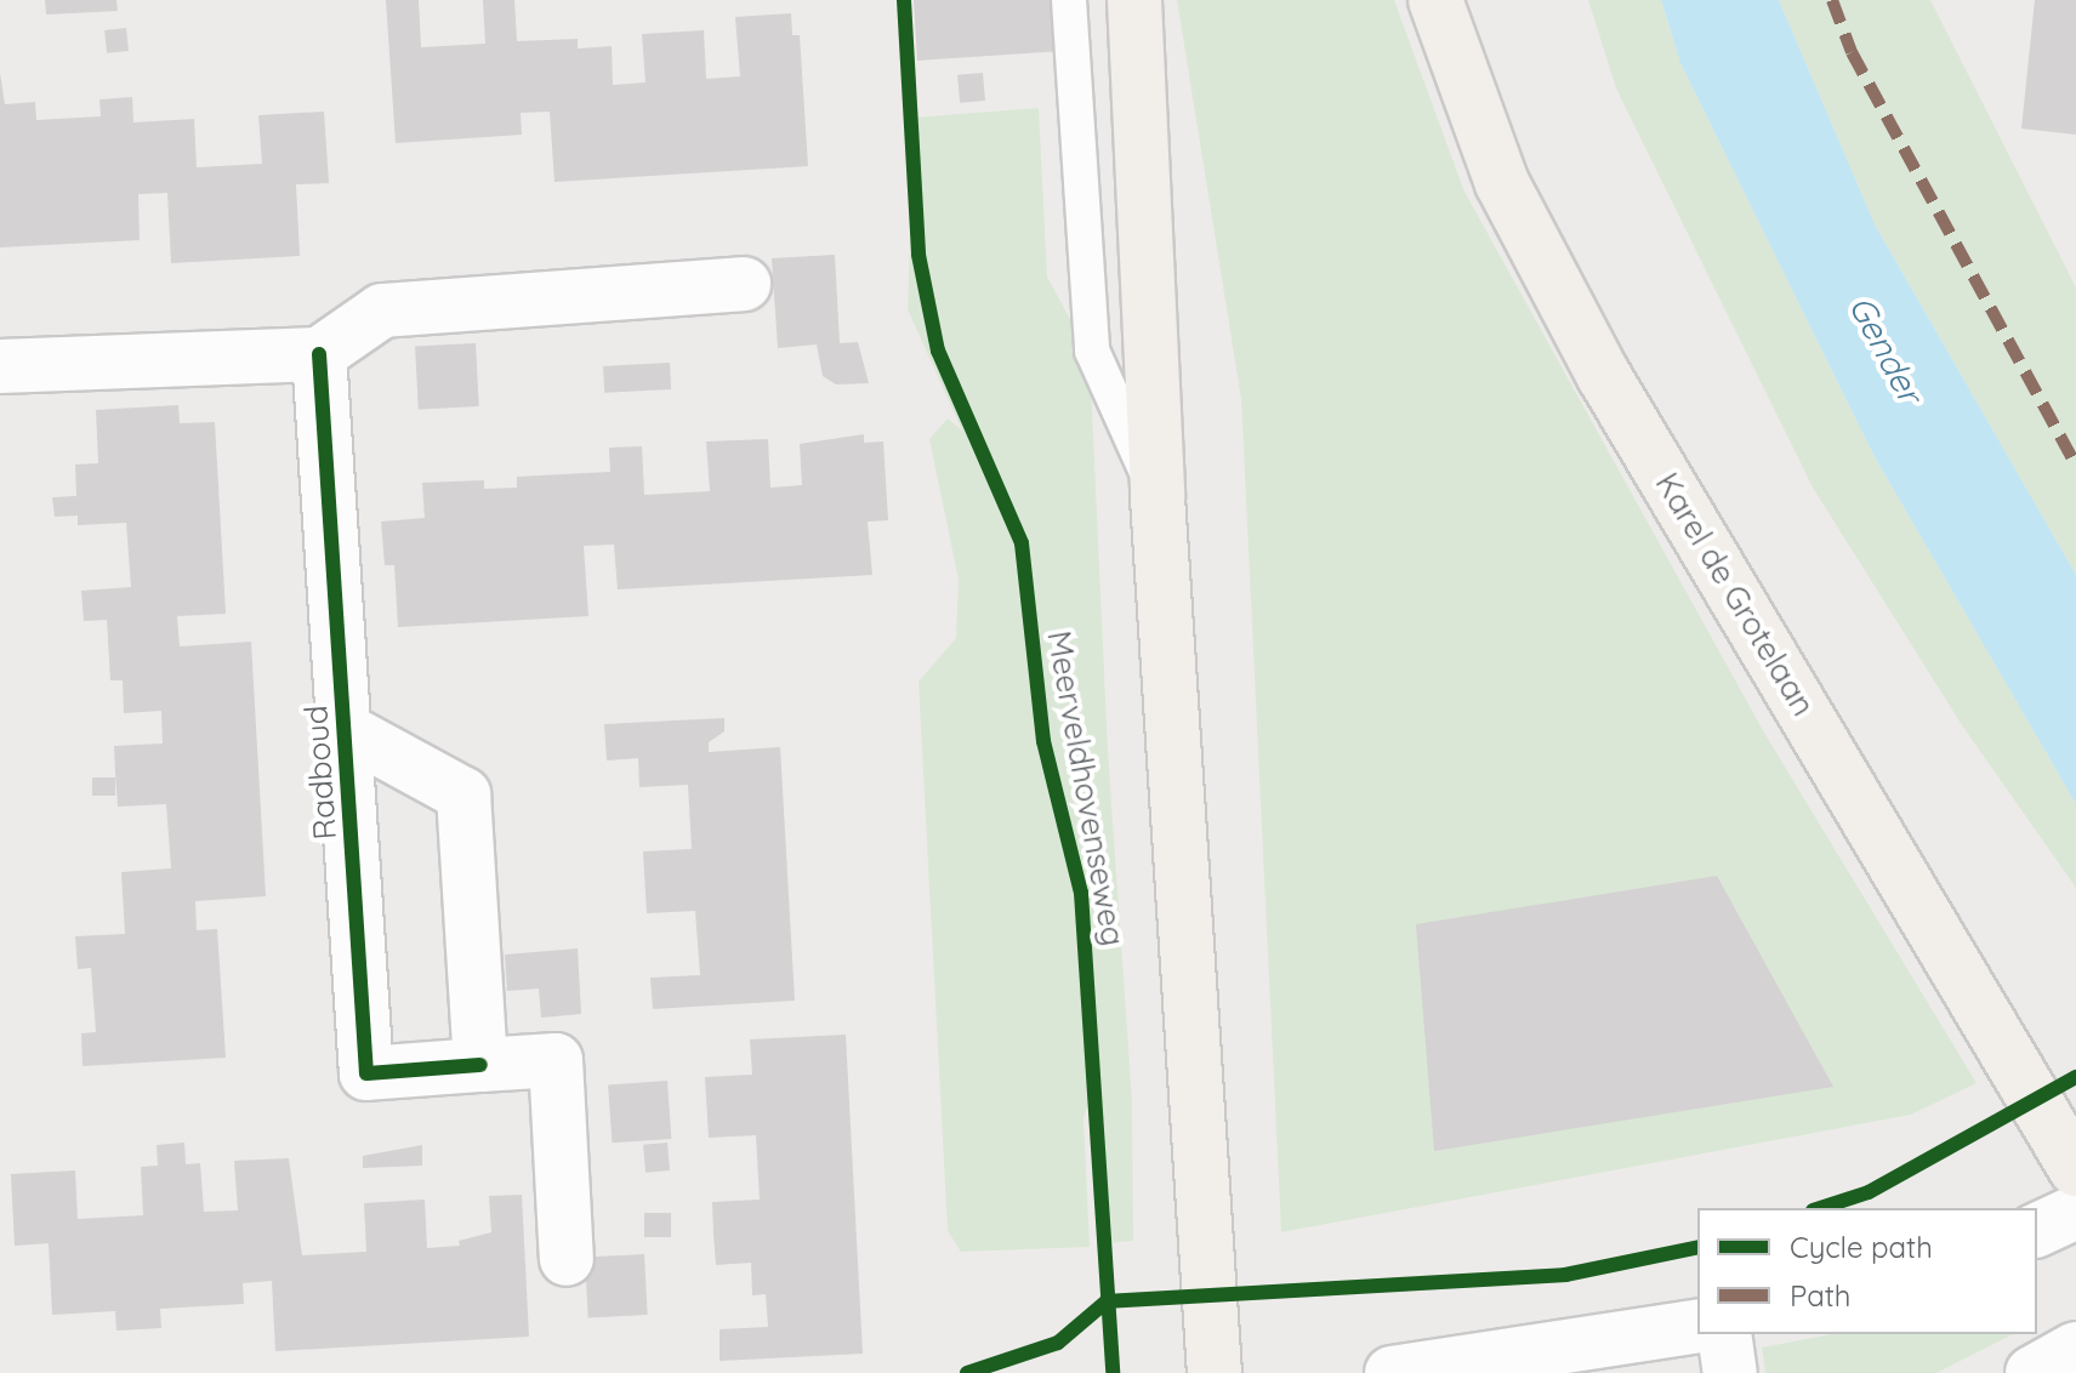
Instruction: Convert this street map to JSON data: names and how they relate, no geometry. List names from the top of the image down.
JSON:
{
  "streets": {
    "main road": ["Karel de Grotelaan"],
    "street": ["Radboud"],
    "cycle path": ["Meerveldhovenseweg"]
  },
  "water": ["Gender"],
  "legend": ["Cycle path", "Path"]
}
